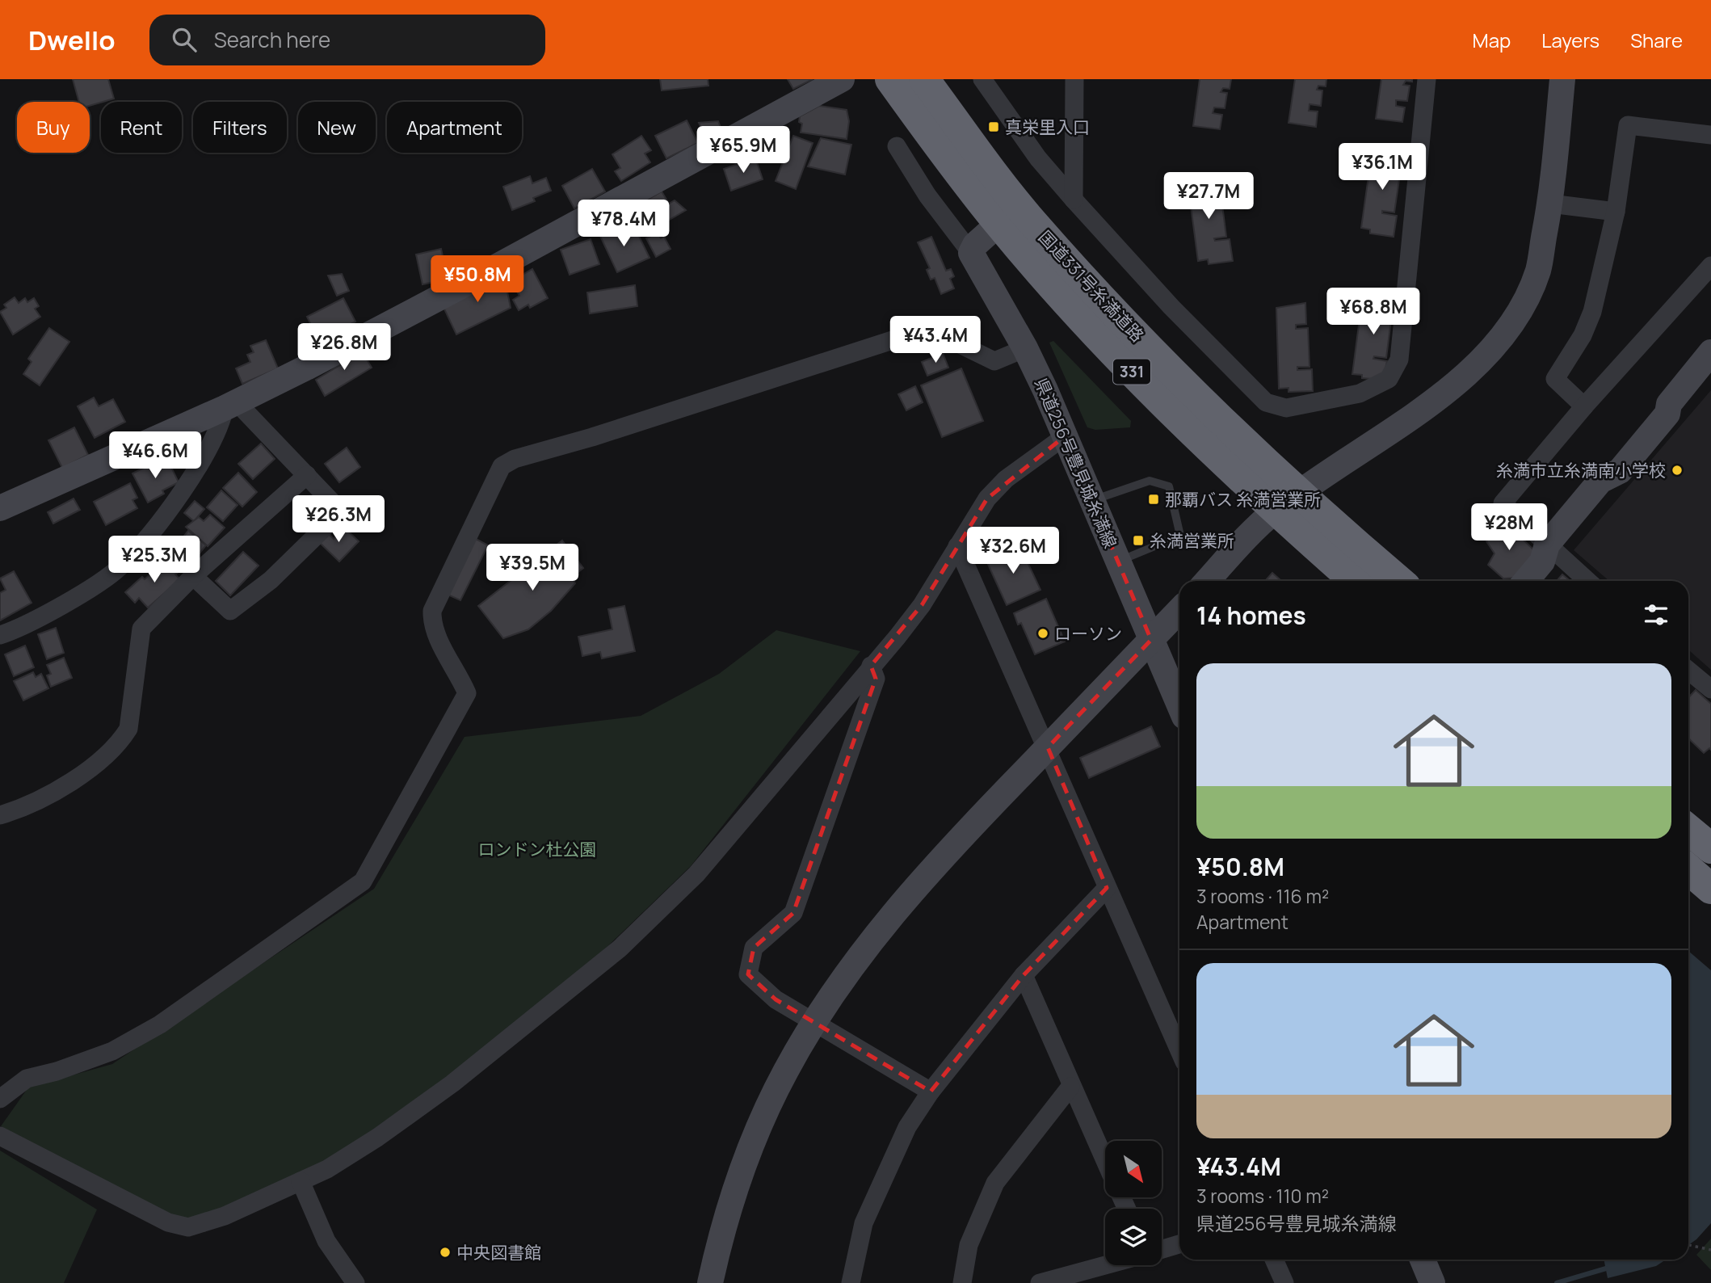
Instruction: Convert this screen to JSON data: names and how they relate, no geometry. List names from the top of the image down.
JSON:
{
  "streets": {
    "highway": ["国道331号糸満道路", "331"],
    "street": ["県道256号豊見城糸満線"]
  },
  "parks": ["ロンドン杜公園"],
  "places": {
    "transit": ["真栄里入口", "那覇バス 糸満営業所", "糸満営業所"],
    "other": ["糸満市立糸満南小学校", "ローソン", "中央図書館"]
  },
  "north": "bottom right",
  "page": {
    "header": "Dwello",
    "search": "Search here",
    "nav": ["Map", "Layers", "Share"],
    "chip": [
      "Buy",
      "Rent",
      "Filters",
      "New",
      "Apartment"
    ],
    "price": [
      "¥65.9M",
      "¥36.1M",
      "¥27.7M",
      "¥78.4M",
      "¥50.8M",
      "¥68.8M",
      "¥43.4M",
      "¥26.8M",
      "¥46.6M",
      "¥26.3M",
      "¥28M",
      "¥32.6M",
      "¥25.3M",
      "¥39.5M"
    ],
    "heading": "14 homes",
    "list": [
      {
        "name": "¥50.8M",
        "note": "3 rooms · 116 m² · Apartment"
      },
      {
        "name": "¥43.4M",
        "note": "3 rooms · 110 m² · 県道256号豊見城糸満線"
      }
    ]
  }
}
